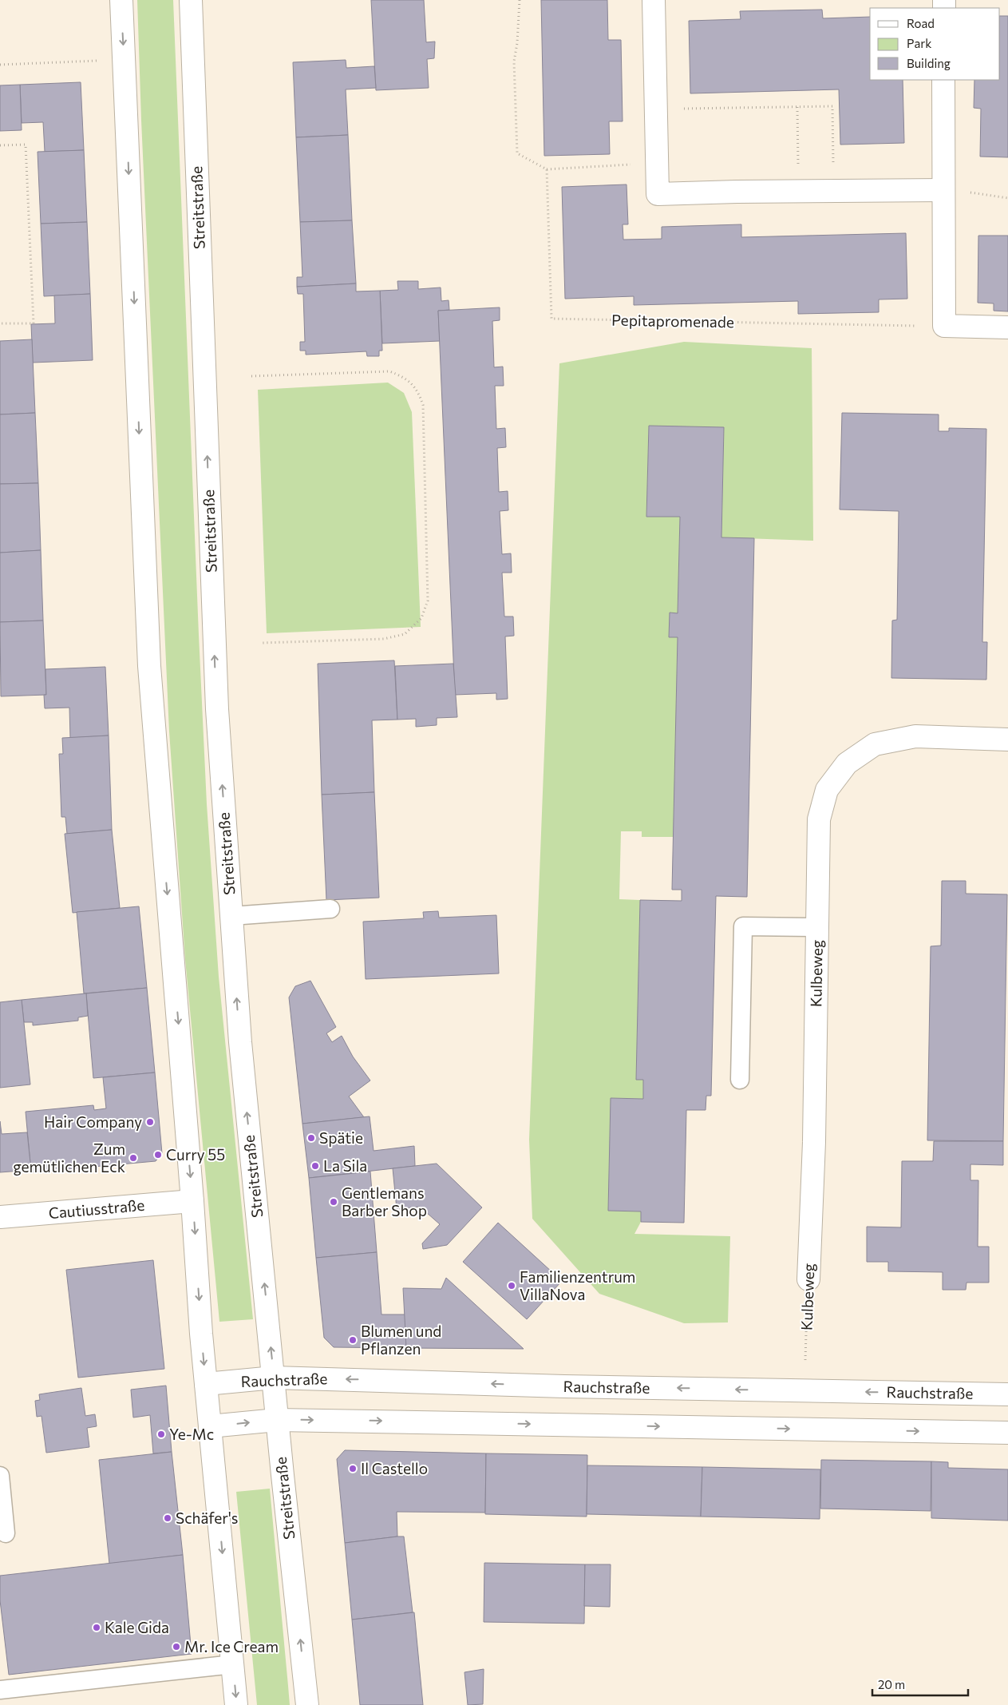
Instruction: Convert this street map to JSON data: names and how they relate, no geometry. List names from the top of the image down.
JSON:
{
  "streets": {
    "main road": [
      "Streitstraße",
      "Kulbeweg",
      "Cautiusstraße",
      "Rauchstraße"
    ],
    "path": ["Pepitapromenade"]
  },
  "crossings": [
    ["Streitstraße", "Rauchstraße"]
  ],
  "places": [
    "Hair Company",
    "Spätie",
    "Curry 55",
    "Zum gemütlichen Eck",
    "La Sila",
    "Gentlemans Barber Shop",
    "Familienzentrum VillaNova",
    "Blumen und Pflanzen",
    "Ye-Mc",
    "Il Castello",
    "Schäfer's",
    "Kale Gida",
    "Mr. Ice Cream"
  ],
  "legend": ["Road", "Park", "Building"],
  "scale_bar": "20 m"
}
